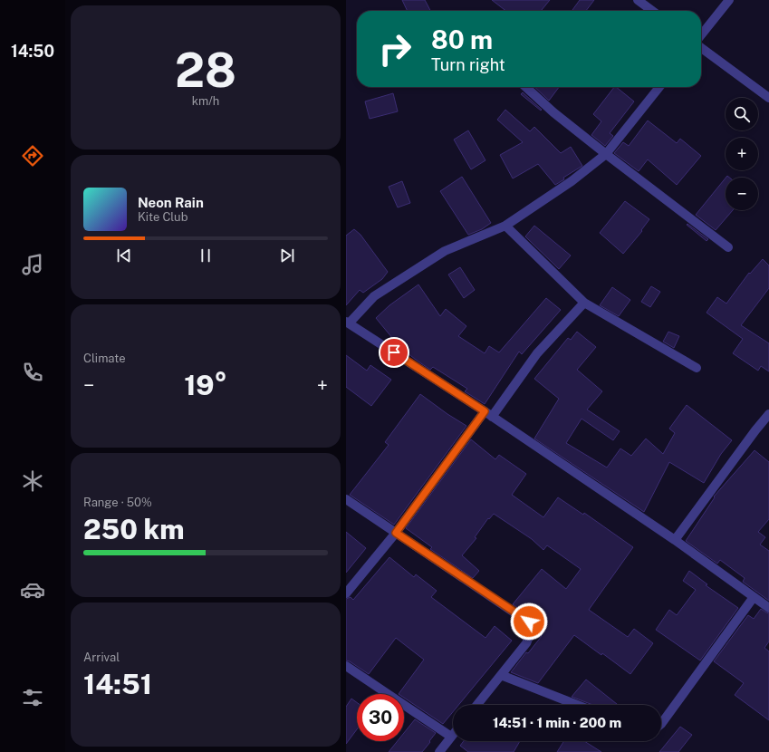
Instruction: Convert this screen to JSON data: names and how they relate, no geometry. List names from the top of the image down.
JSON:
{
  "page": {
    "tabs": "14:50",
    "tile": [
      ["28", "km/h"],
      "Climate",
      ["Range · 50%", "250 km"],
      ["Arrival", "14:51"]
    ],
    "turn": ["80 m", "Turn right"],
    "map_buttons": ["+", "−"],
    "song": ["Neon Rain", "Kite Club"],
    "heat": ["−", "19°", "+"],
    "limit": "30",
    "trip": "14:51 · 1 min · 200 m"
  }
}
